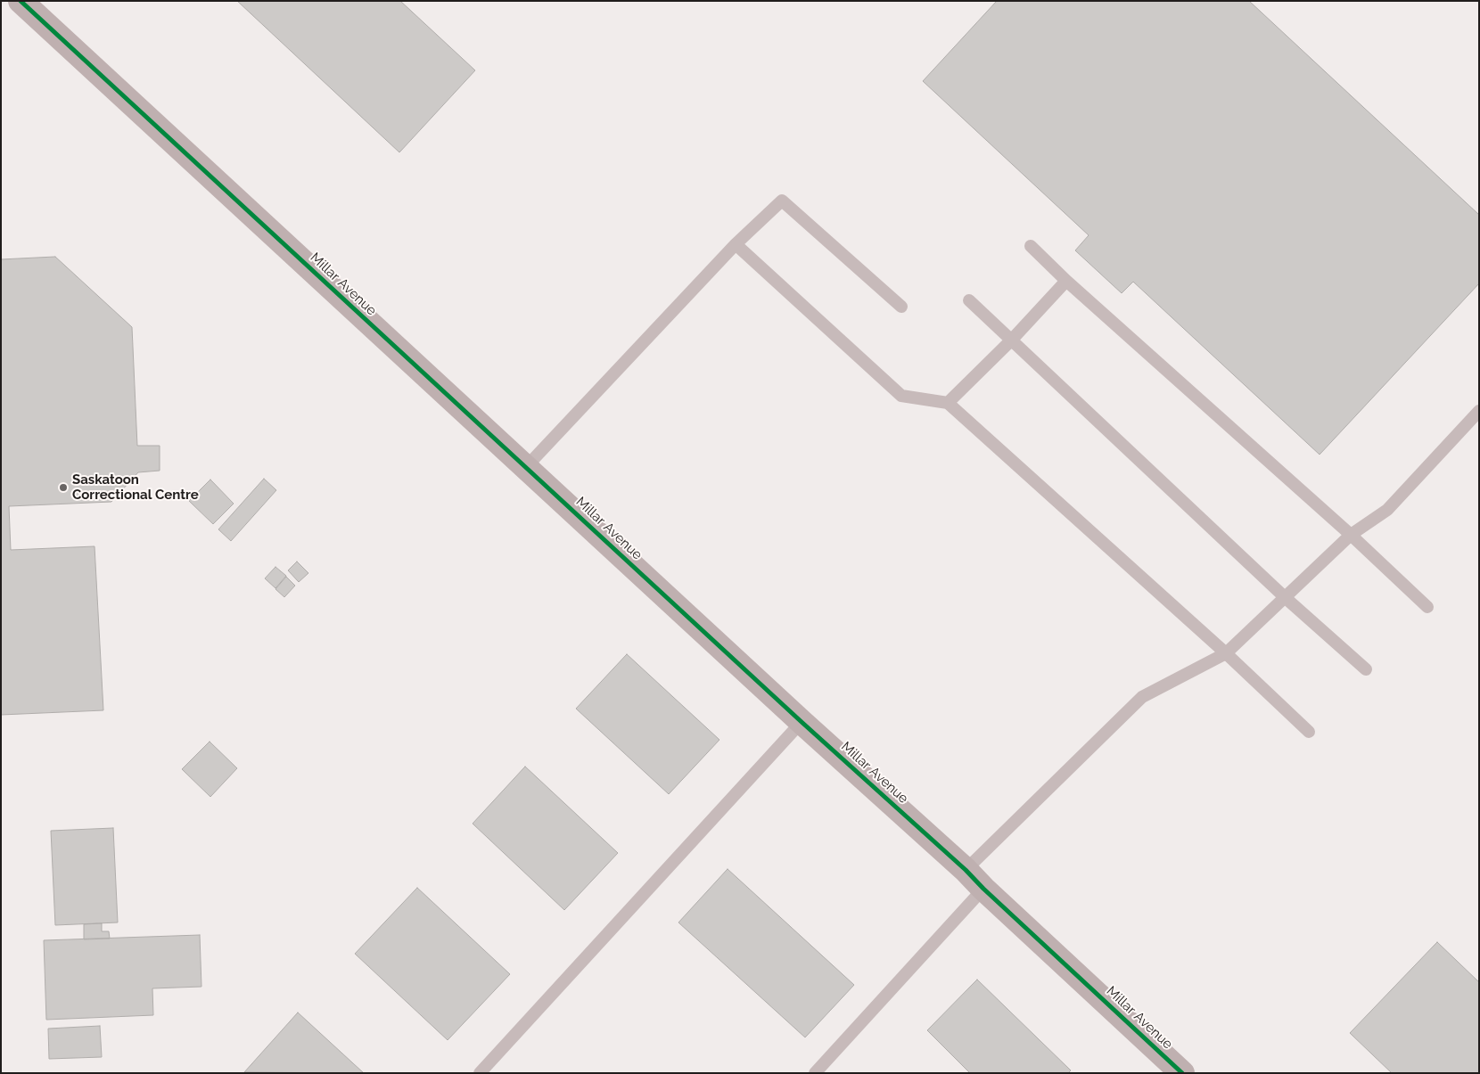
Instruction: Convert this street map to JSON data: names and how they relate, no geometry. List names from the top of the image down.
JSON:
{
  "streets": {
    "street": ["Millar Avenue"]
  },
  "places": ["Saskatoon Correctional Centre"]
}
